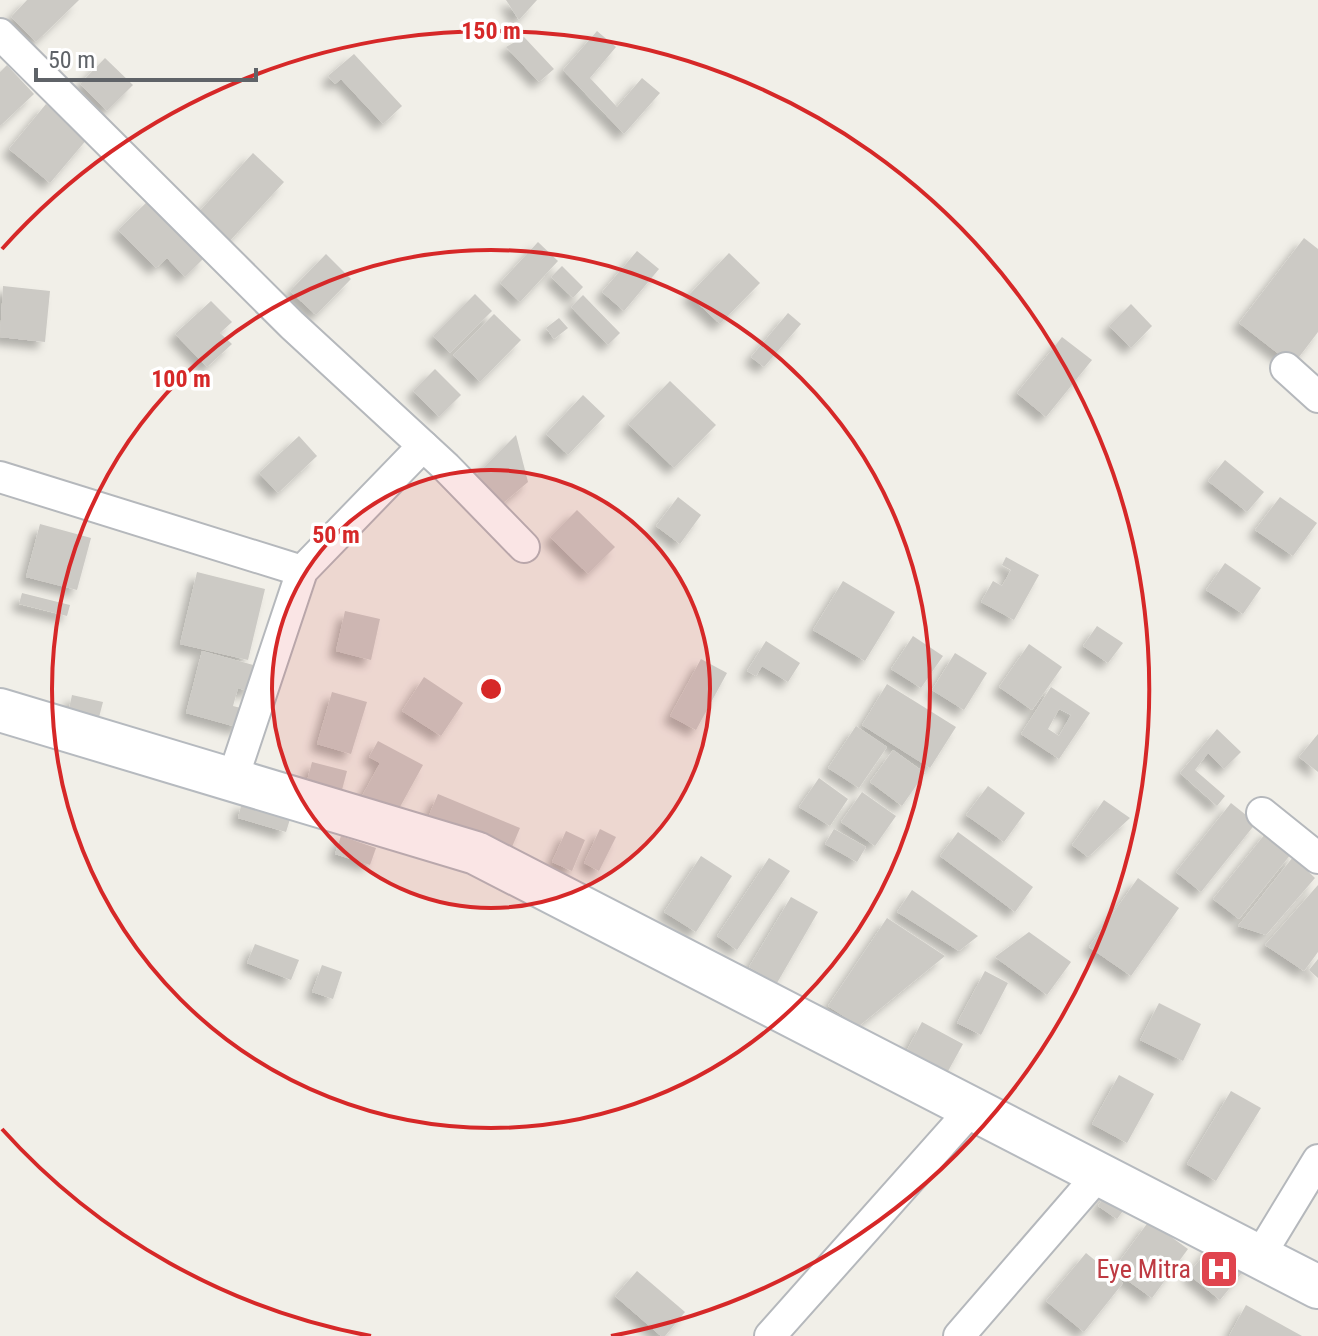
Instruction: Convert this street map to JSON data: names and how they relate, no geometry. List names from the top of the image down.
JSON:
{
  "places": {
    "hospital": ["Eye Mitra"]
  },
  "scale_bar": "50 m",
  "rings": ["150 m", "100 m", "50 m"]
}
